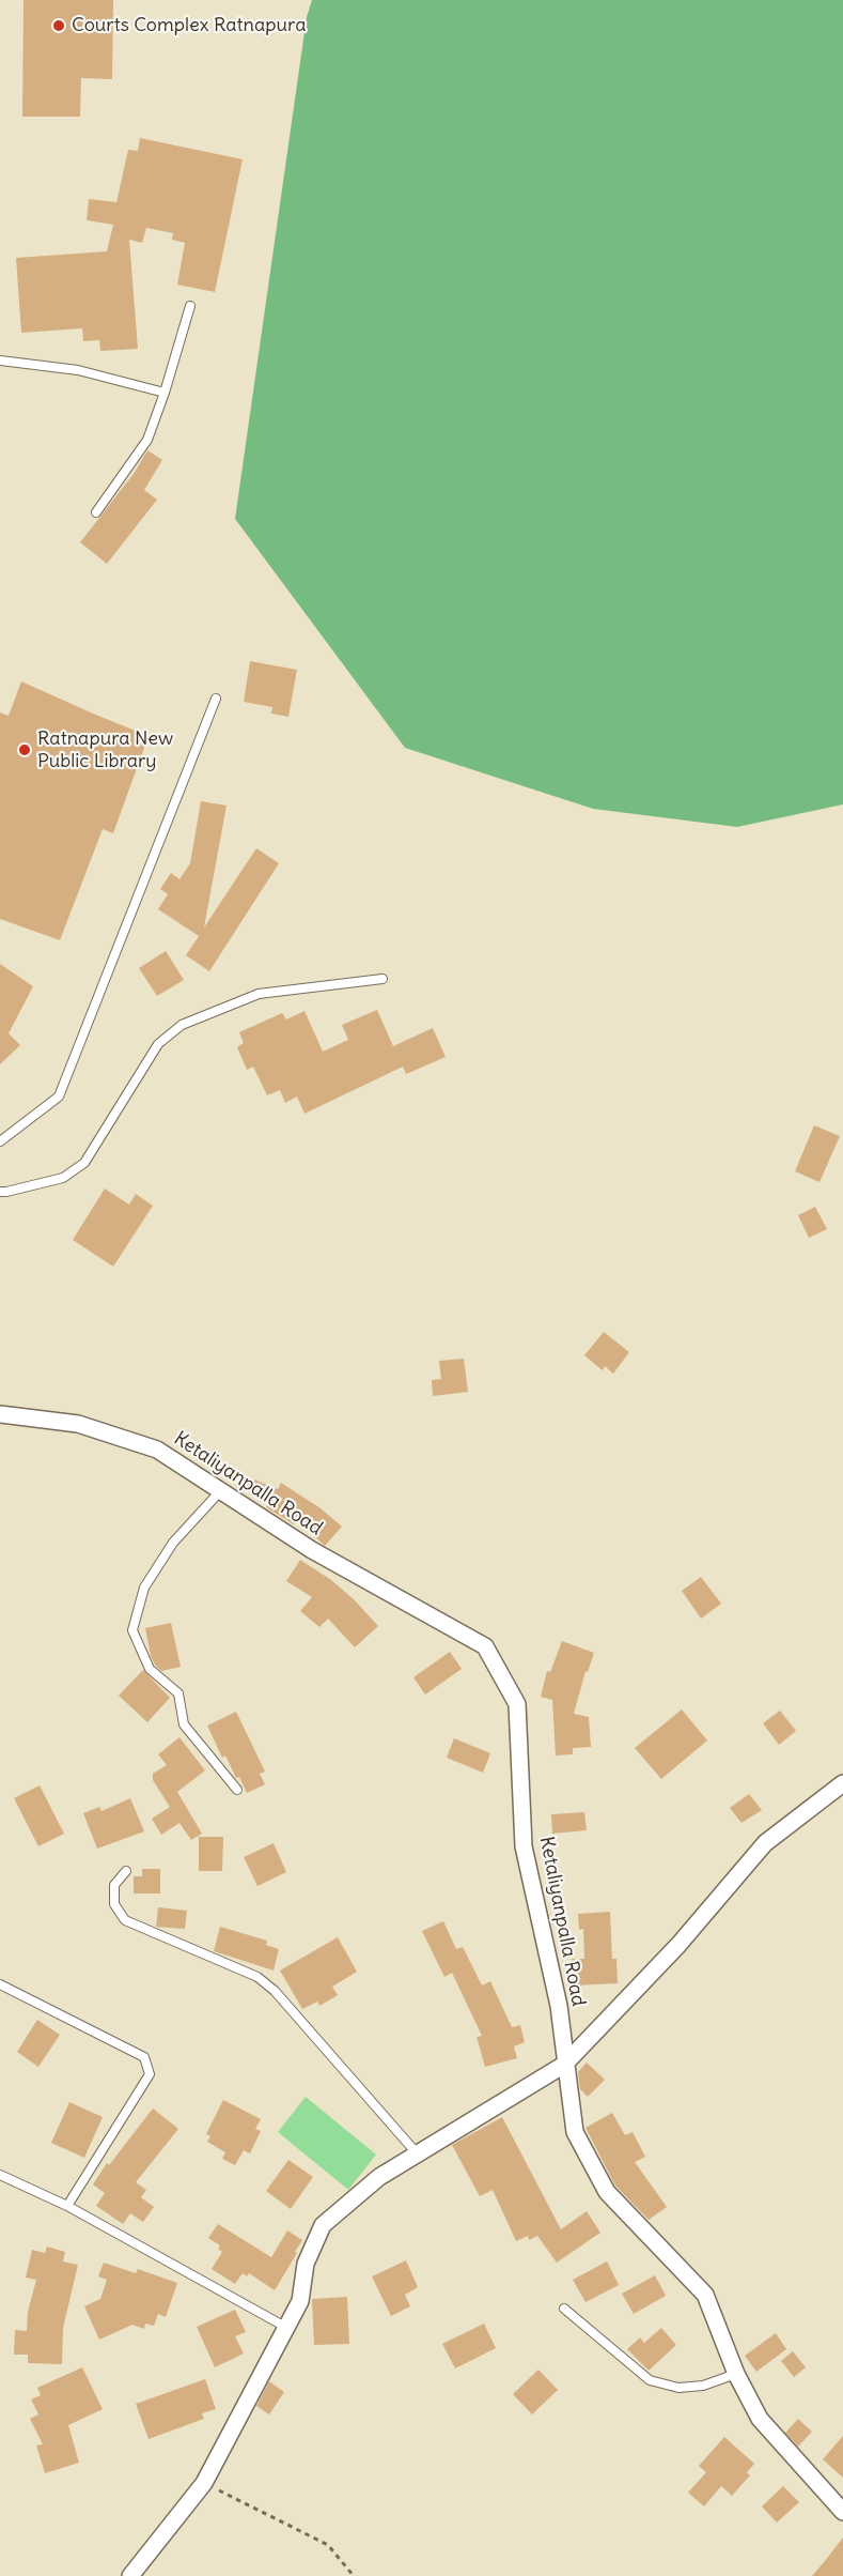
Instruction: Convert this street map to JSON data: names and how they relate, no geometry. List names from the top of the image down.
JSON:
{
  "streets": {
    "street": ["Ketaliyanpalla Road"]
  },
  "places": ["Courts Complex Ratnapura", "Ratnapura New Public Library"]
}
